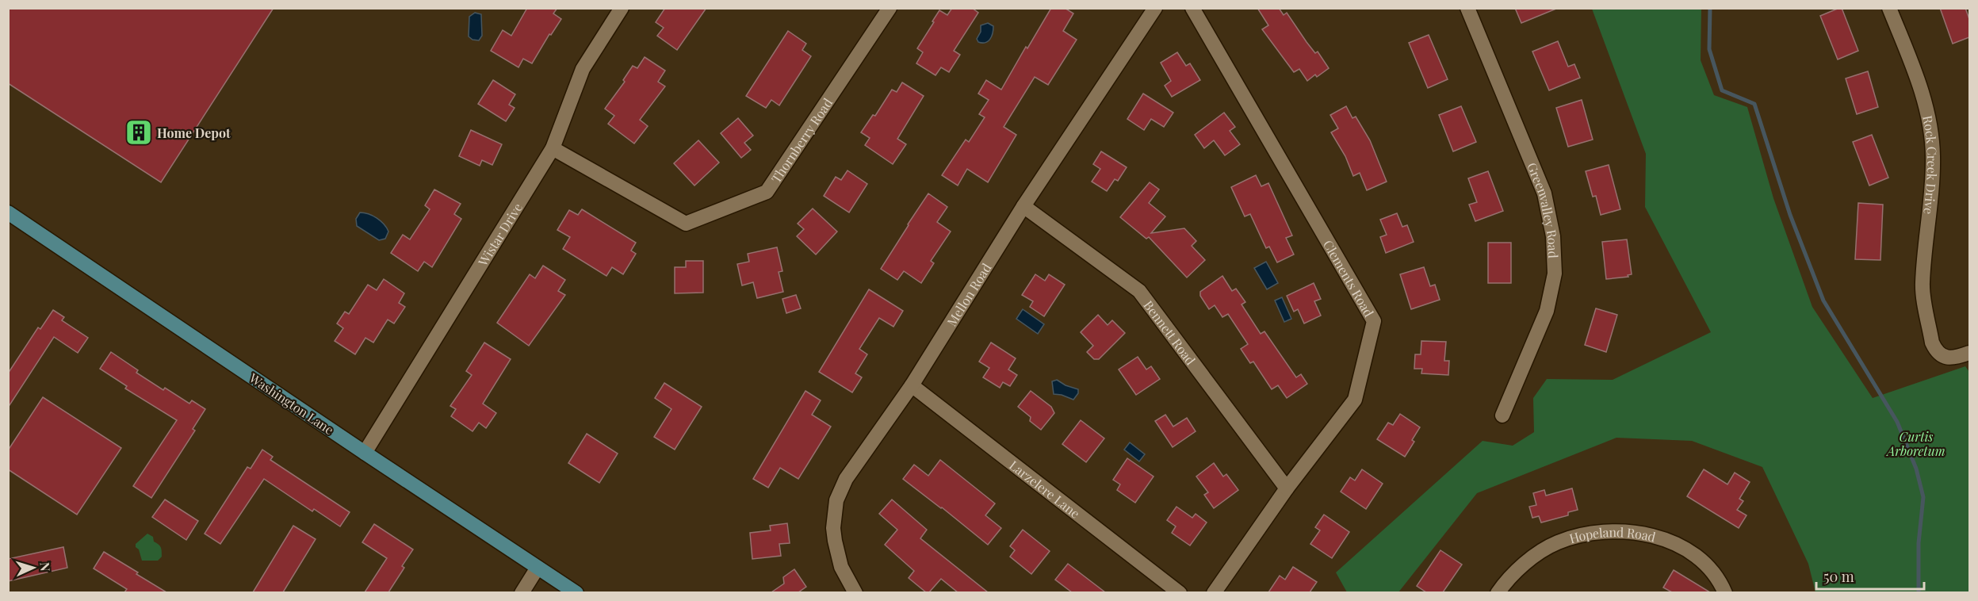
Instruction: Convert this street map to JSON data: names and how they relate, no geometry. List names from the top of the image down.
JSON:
{
  "streets": {
    "main road": ["Washington Lane"],
    "street": [
      "Thornberry Road",
      "Rock Creek Drive",
      "Greenvalley Road",
      "Wistar Drive",
      "Clements Road",
      "Mellon Road",
      "Bennett Road",
      "Larzelere Lane",
      "Hopeland Road"
    ]
  },
  "crossings": [
    ["Thornberry Road", "Wistar Drive"],
    ["Wistar Drive", "Washington Lane"],
    ["Clements Road", "Bennett Road"],
    ["Mellon Road", "Bennett Road"],
    ["Mellon Road", "Larzelere Lane"]
  ],
  "parks": ["Curtis Arboretum"],
  "places": {
    "building": ["Home Depot"]
  },
  "scale_bar": "50 m",
  "north": "right"
}
